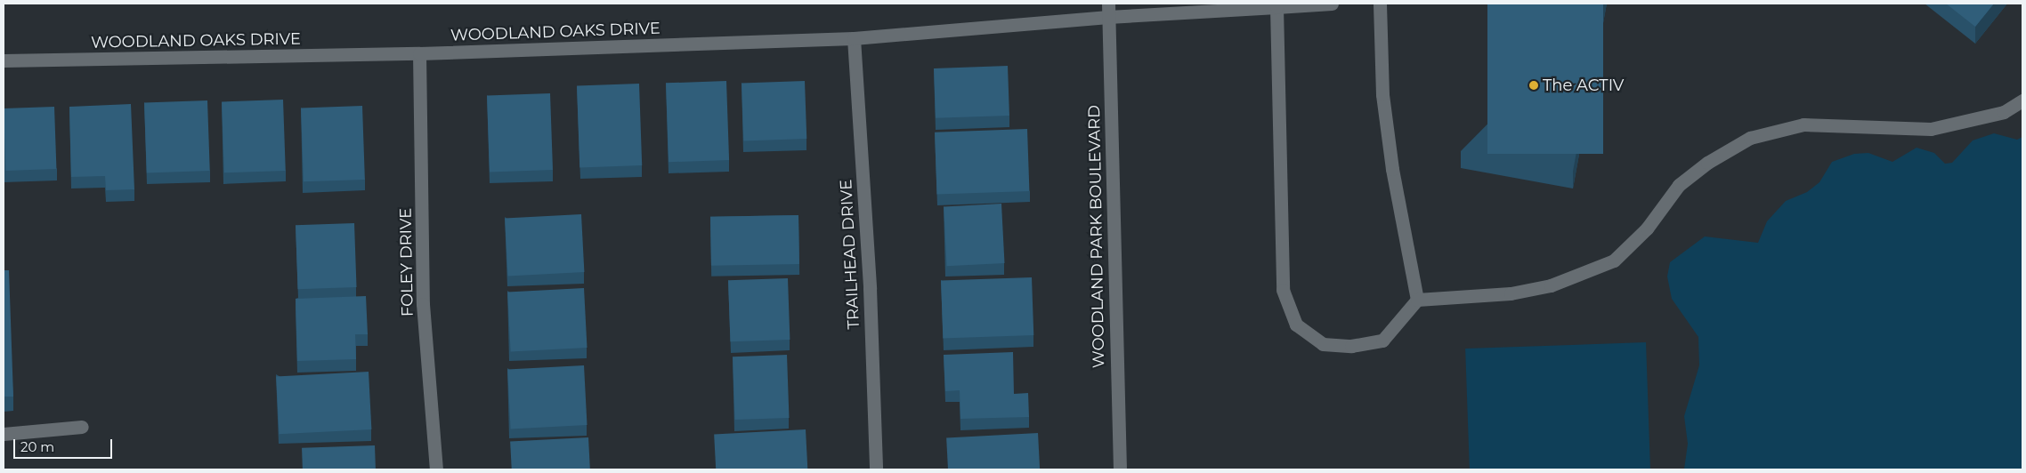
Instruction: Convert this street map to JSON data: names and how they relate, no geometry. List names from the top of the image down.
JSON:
{
  "streets": {
    "street": [
      "WOODLAND OAKS DRIVE",
      "WOODLAND PARK BOULEVARD",
      "TRAILHEAD DRIVE",
      "FOLEY DRIVE"
    ]
  },
  "crossings": [
    ["WOODLAND OAKS DRIVE", "WOODLAND PARK BOULEVARD"],
    ["WOODLAND OAKS DRIVE", "TRAILHEAD DRIVE"],
    ["WOODLAND OAKS DRIVE", "FOLEY DRIVE"]
  ],
  "places": ["The ACTIV"],
  "scale_bar": "20 m"
}
